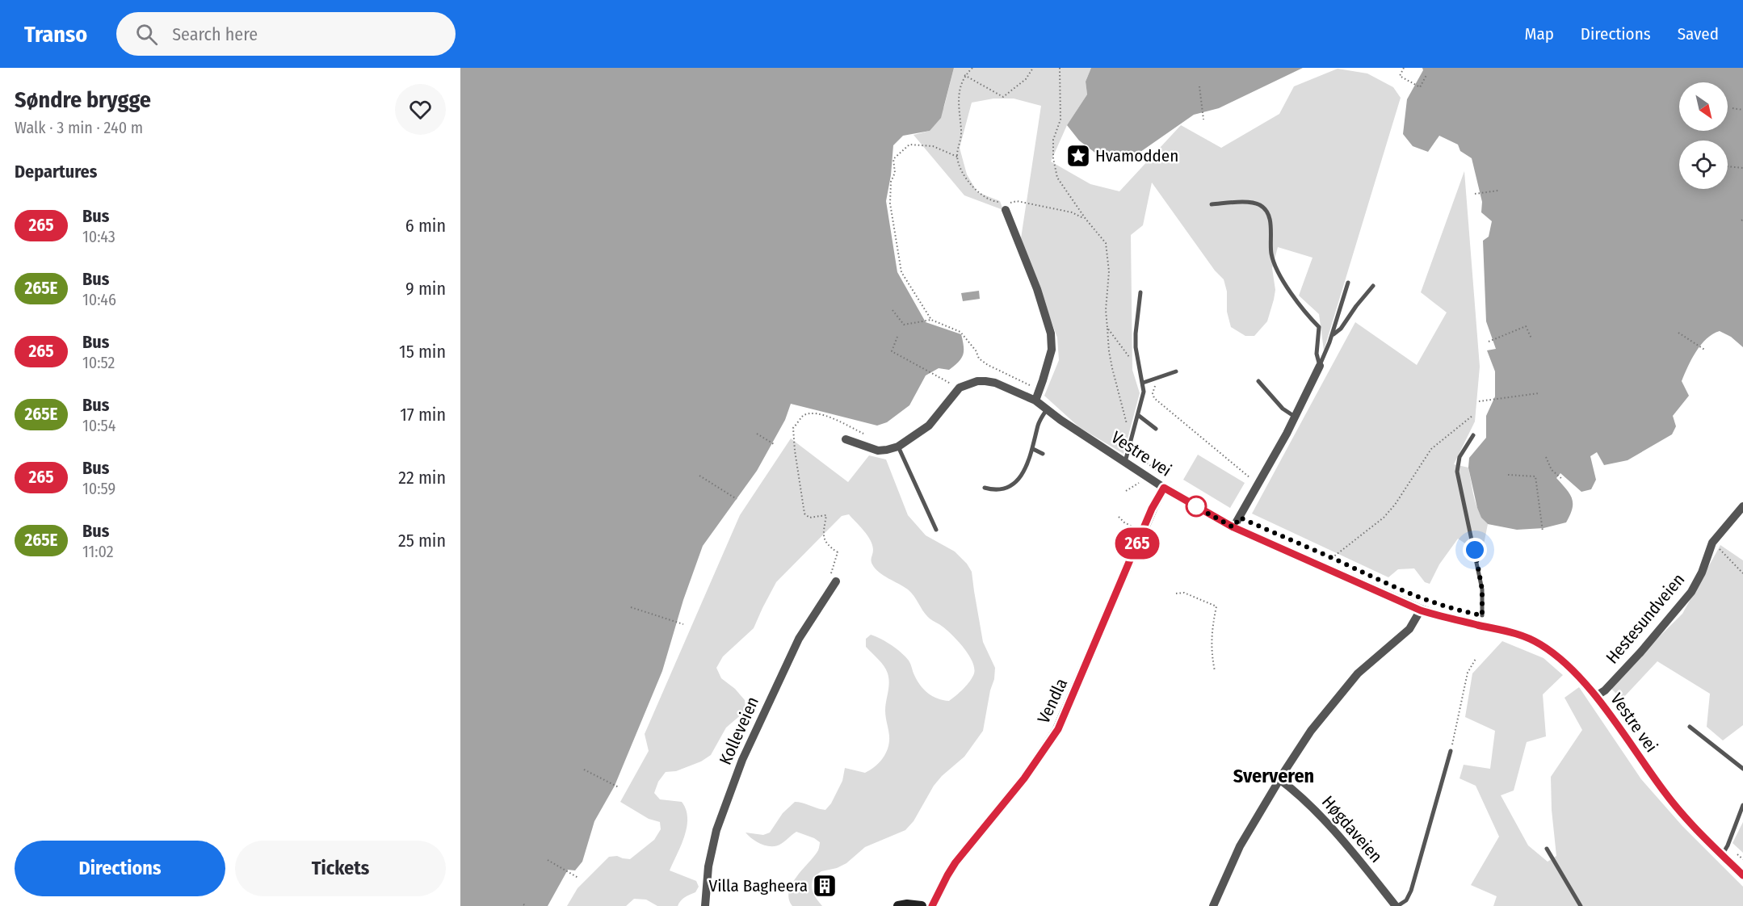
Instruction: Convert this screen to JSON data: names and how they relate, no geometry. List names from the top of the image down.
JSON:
{
  "streets": {
    "street": [
      "Vestre vei",
      "Hestesundveien",
      "Vendla",
      "Kolleveien",
      "Høgdaveien"
    ]
  },
  "crossings": [
    ["Vestre vei", "Hestesundveien"],
    ["Vestre vei", "Vendla"]
  ],
  "districts": ["Sververen"],
  "places": {
    "place": ["Hvamodden"],
    "building": ["Villa Bagheera"]
  },
  "lines": ["bus line 265"],
  "north": "bottom right",
  "page": {
    "header": "Transo",
    "search": "Search here",
    "nav": ["Map", "Directions", "Saved"],
    "heading": [
      ["Søndre brygge", "Walk · 3 min · 240 m"],
      "Departures"
    ],
    "on_map": "265",
    "list": [
      {
        "mark": "265",
        "name": "Bus",
        "note": "10:43",
        "value": "6 min"
      },
      {
        "mark": "265E",
        "name": "Bus",
        "note": "10:46",
        "value": "9 min"
      },
      {
        "mark": "265",
        "name": "Bus",
        "note": "10:52",
        "value": "15 min"
      },
      {
        "mark": "265E",
        "name": "Bus",
        "note": "10:54",
        "value": "17 min"
      },
      {
        "mark": "265",
        "name": "Bus",
        "note": "10:59",
        "value": "22 min"
      },
      {
        "mark": "265E",
        "name": "Bus",
        "note": "11:02",
        "value": "25 min"
      }
    ],
    "buttons": ["Directions", "Tickets"]
  }
}
